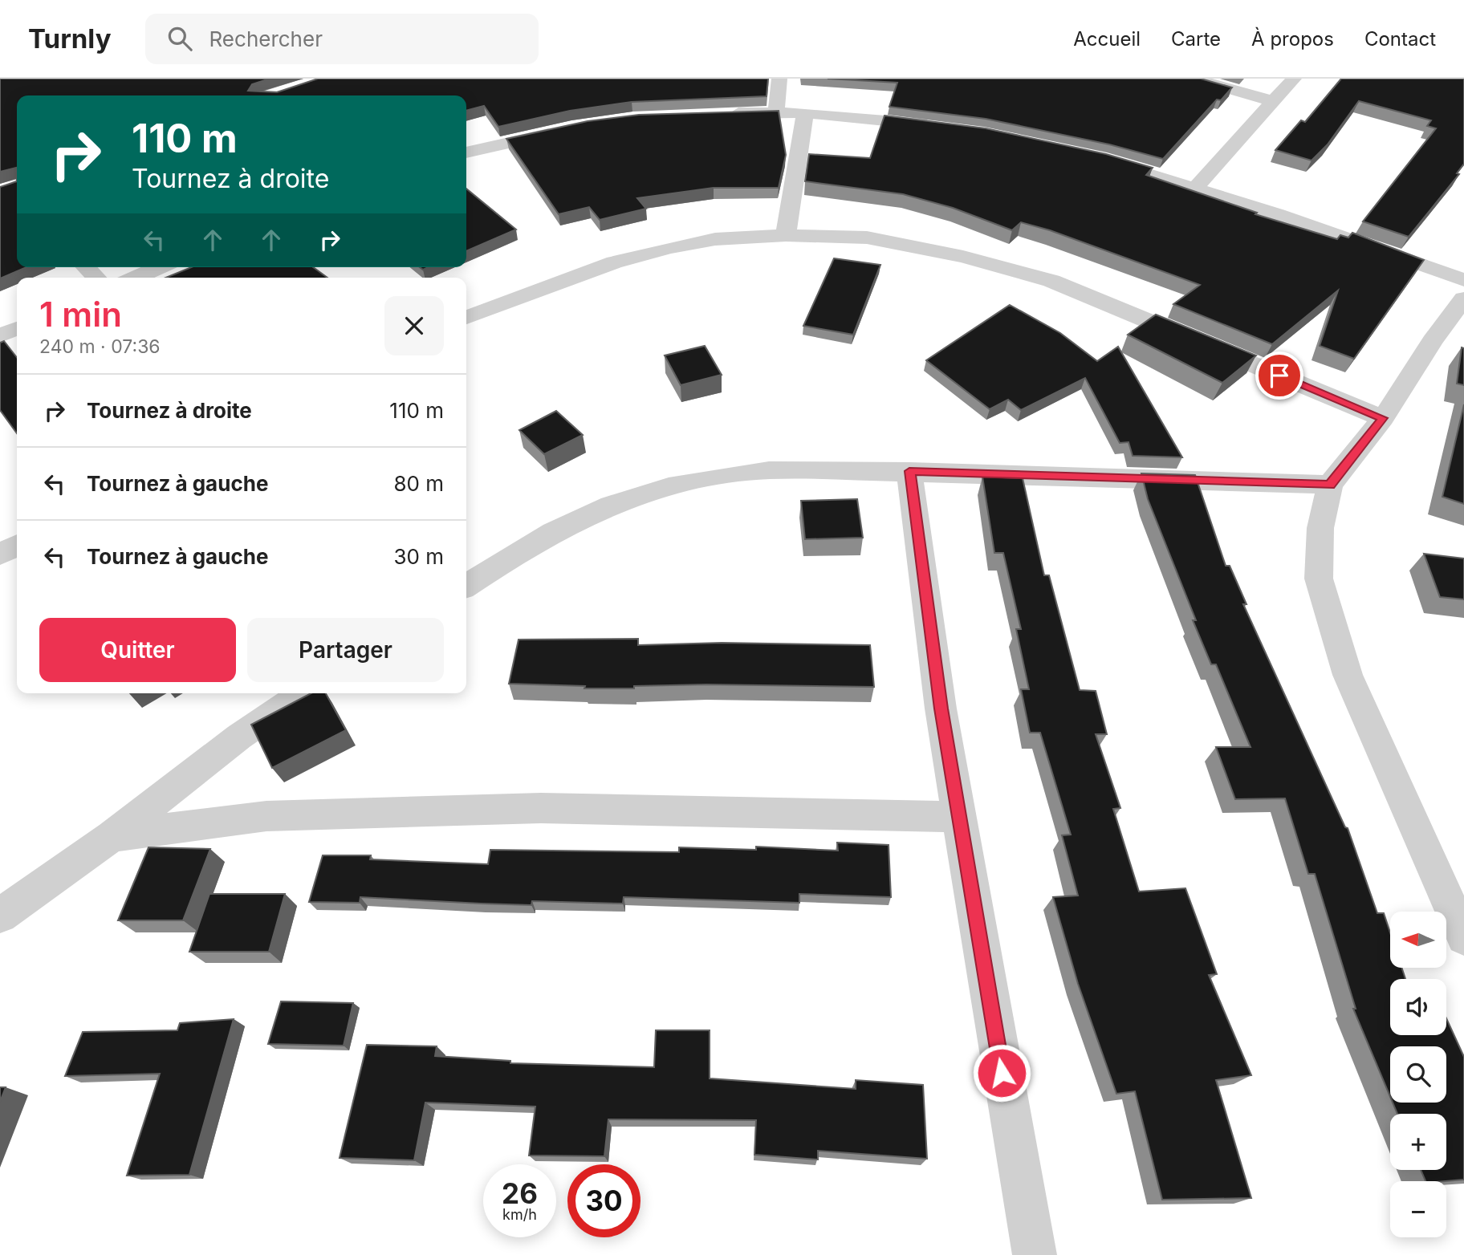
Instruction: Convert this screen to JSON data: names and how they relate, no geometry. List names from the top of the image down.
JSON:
{
  "north": "left",
  "page": {
    "header": "Turnly",
    "search": "Rechercher",
    "nav": [
      "Accueil",
      "Carte",
      "À propos",
      "Contact"
    ],
    "turn": ["110 m", "Tournez à droite"],
    "heading": ["1 min", "240 m · 07:36"],
    "list": [
      {
        "name": "Tournez à droite",
        "value": "110 m"
      },
      {
        "name": "Tournez à gauche",
        "value": "80 m"
      },
      {
        "name": "Tournez à gauche",
        "value": "30 m"
      }
    ],
    "buttons": ["Quitter", "Partager"],
    "map_buttons": ["+", "−"],
    "speed": "26 km/h",
    "limit": "30"
  }
}
